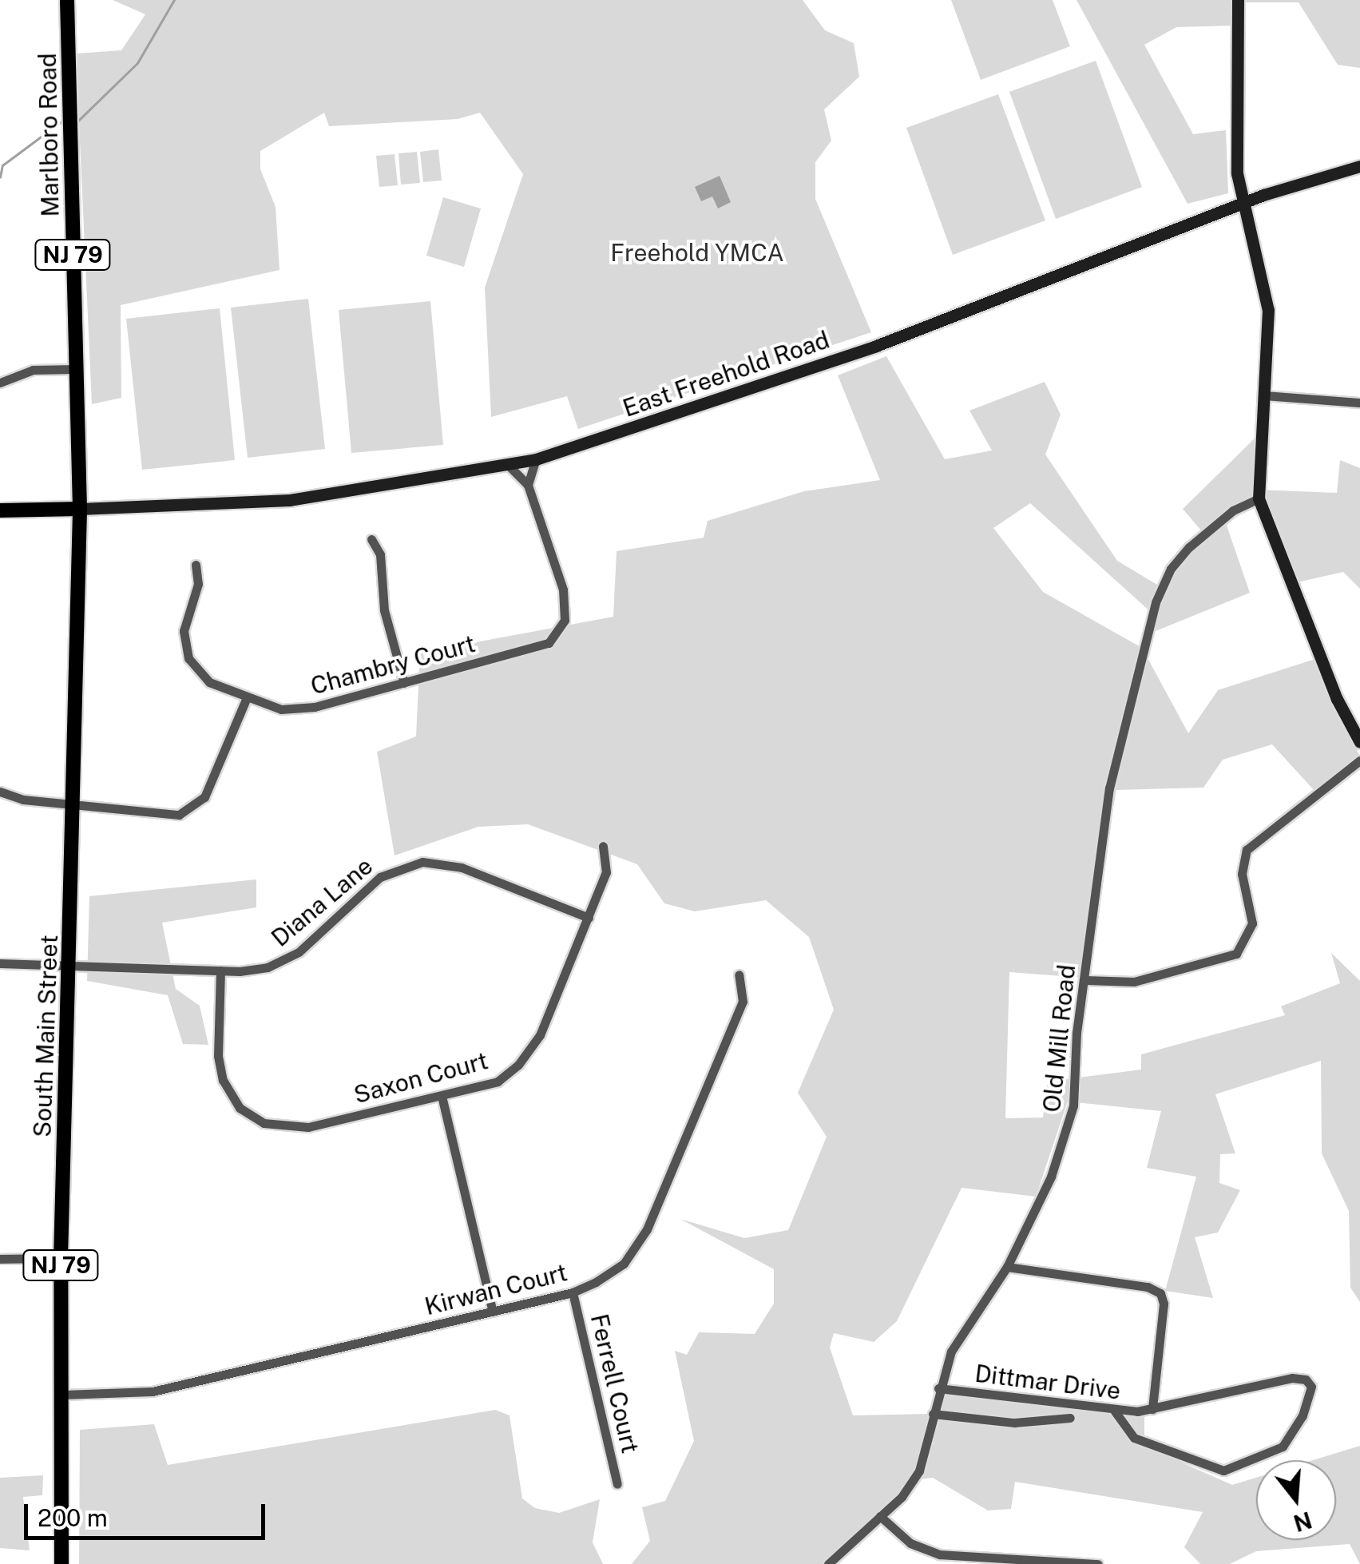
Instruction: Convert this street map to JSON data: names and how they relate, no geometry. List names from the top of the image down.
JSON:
{
  "streets": {
    "main road": [
      "Marlboro Road",
      "NJ 79",
      "East Freehold Road",
      "South Main Street"
    ],
    "street": [
      "Chambry Court",
      "Diana Lane",
      "Old Mill Road",
      "Saxon Court",
      "Kirwan Court",
      "Dittmar Drive",
      "Ferrell Court"
    ]
  },
  "crossings": [
    ["Marlboro Road", "East Freehold Road"],
    ["Marlboro Road", "South Main Street"],
    ["East Freehold Road", "Chambry Court"],
    ["East Freehold Road", "South Main Street"],
    ["Diana Lane", "South Main Street"],
    ["Diana Lane", "Saxon Court"],
    ["South Main Street", "Kirwan Court"],
    ["Old Mill Road", "Dittmar Drive"],
    ["Kirwan Court", "Ferrell Court"]
  ],
  "parks": ["Freehold YMCA"],
  "scale_bar": "200 m",
  "north": "bottom"
}
